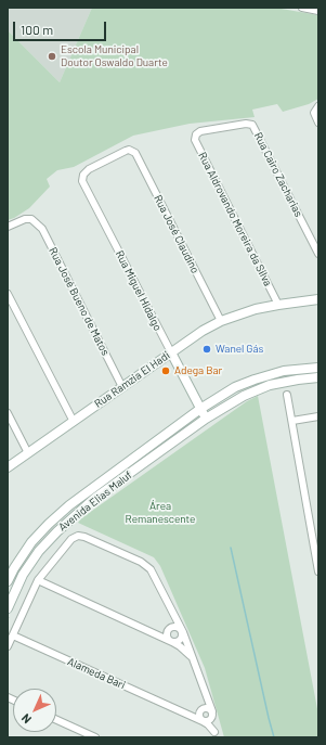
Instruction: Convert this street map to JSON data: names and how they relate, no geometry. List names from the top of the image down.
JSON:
{
  "streets": {
    "street": [
      "Rua Cairo Zacharias",
      "Rua Aldrovando Moreira da Silva",
      "Rua José Claudino",
      "Rua Miguel Hidalgo",
      "Rua José Bueno de Matos",
      "Rua Ramzia El Hadi",
      "Avenida Elias Maluf",
      "Alameda Bari"
    ]
  },
  "crossings": [
    ["Rua Cairo Zacharias", "Rua Aldrovando Moreira da Silva"],
    ["Rua Aldrovando Moreira da Silva", "Rua Ramzia El Hadi"],
    ["Rua José Claudino", "Rua Miguel Hidalgo"],
    ["Rua José Claudino", "Rua Ramzia El Hadi"],
    ["Rua Miguel Hidalgo", "Rua Ramzia El Hadi"],
    ["Rua Miguel Hidalgo", "Avenida Elias Maluf"],
    ["Rua José Bueno de Matos", "Rua Ramzia El Hadi"]
  ],
  "parks": ["Área Remanescente"],
  "places": ["Escola Municipal Doutor Oswaldo Duarte", "Wanel Gás", "Adega Bar"],
  "scale_bar": "100 m",
  "north": "bottom left"
}
